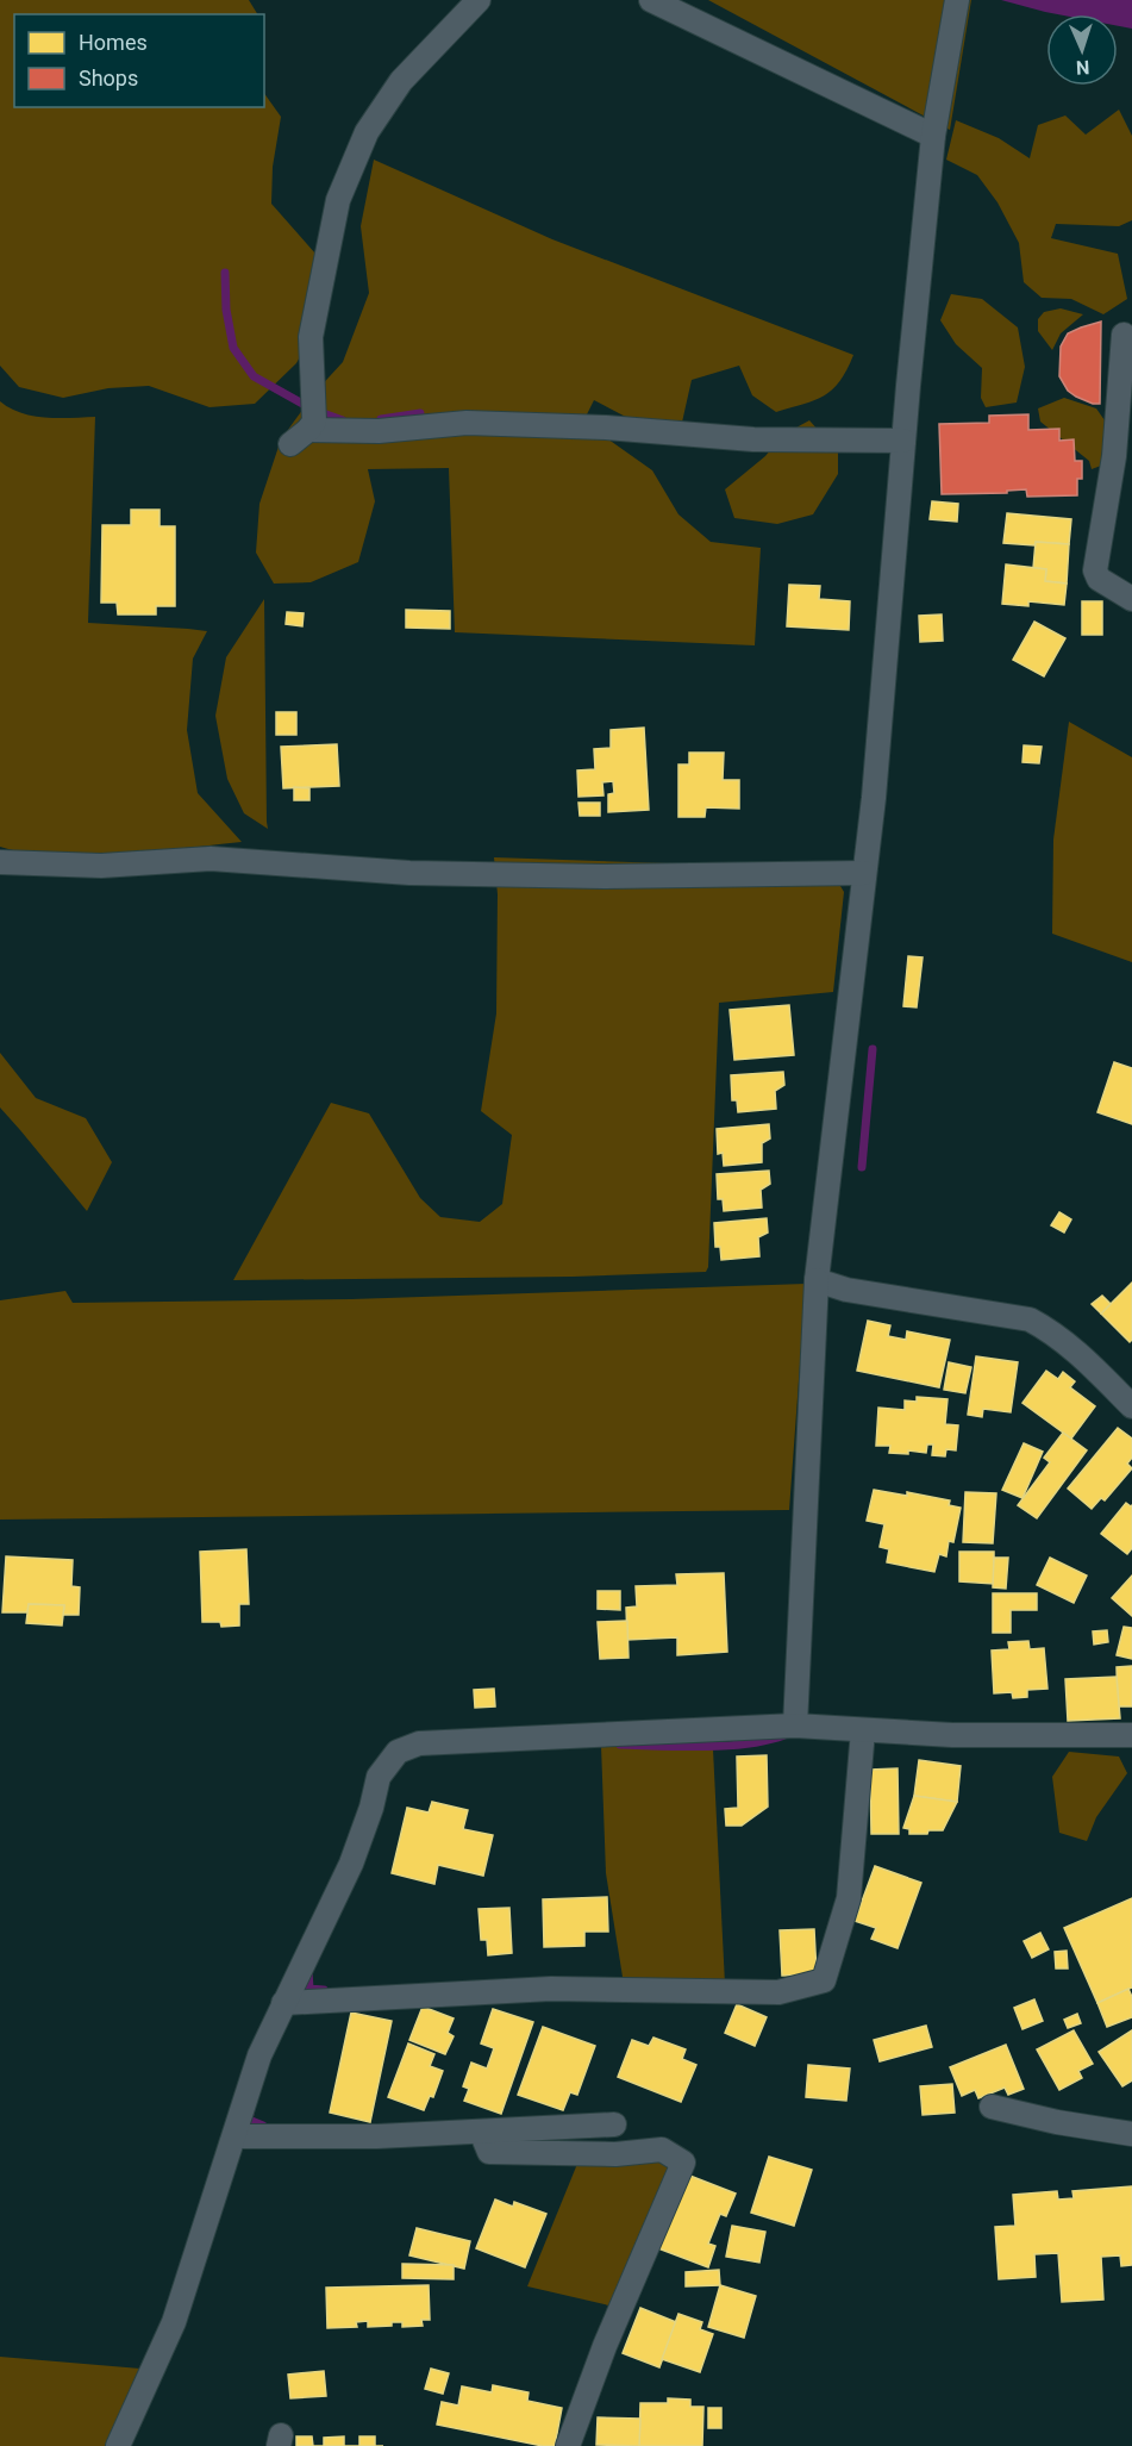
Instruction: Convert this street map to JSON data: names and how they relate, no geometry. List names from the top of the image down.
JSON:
{
  "legend": ["Homes", "Shops"],
  "north": "bottom"
}
